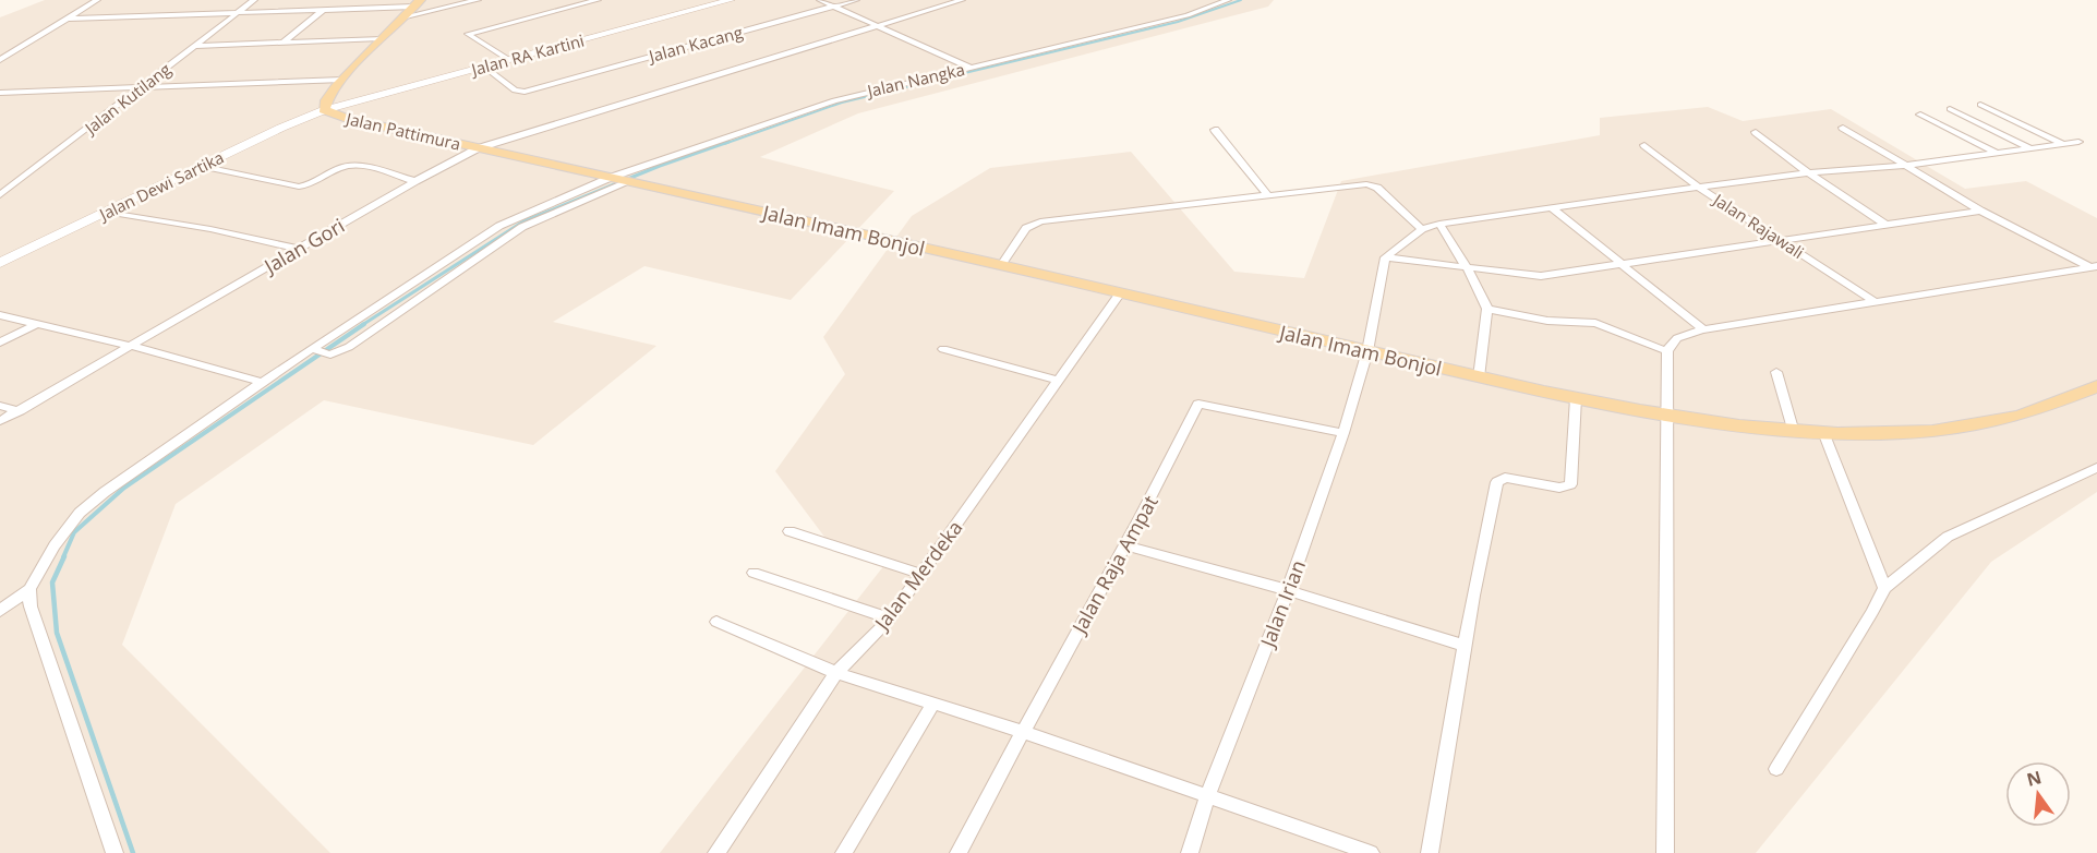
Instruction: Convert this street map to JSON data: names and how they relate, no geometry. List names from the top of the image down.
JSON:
{
  "streets": {
    "main road": [
      "Jalan RA Kartini",
      "Jalan Pattimura",
      "Jalan Dewi Sartika",
      "Jalan Imam Bonjol"
    ],
    "street": [
      "Jalan Kacang",
      "Jalan Nangka",
      "Jalan Kutilang",
      "Jalan Rajawali",
      "Jalan Gori",
      "Jalan Raja Ampat",
      "Jalan Merdeka",
      "Jalan Irian"
    ]
  },
  "crossings": [
    ["Jalan Kacang", "Jalan RA Kartini"],
    ["Jalan RA Kartini", "Jalan Pattimura"],
    ["Jalan RA Kartini", "Jalan Dewi Sartika"],
    ["Jalan Nangka", "Jalan Pattimura"],
    ["Jalan Pattimura", "Jalan Dewi Sartika"],
    ["Jalan Pattimura", "Jalan Imam Bonjol"],
    ["Jalan Pattimura", "Jalan Gori"],
    ["Jalan Imam Bonjol", "Jalan Merdeka"],
    ["Jalan Imam Bonjol", "Jalan Irian"],
    ["Jalan Raja Ampat", "Jalan Irian"]
  ],
  "north": "top"
}
